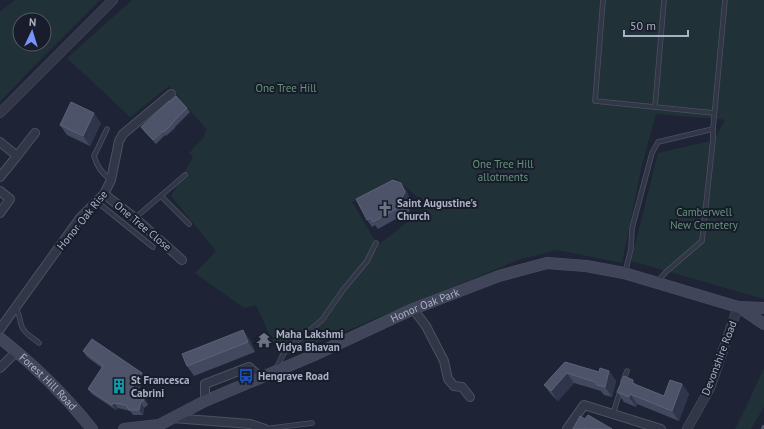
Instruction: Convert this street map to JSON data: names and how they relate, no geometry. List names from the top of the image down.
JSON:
{
  "streets": {
    "main road": ["Honor Oak Park", "Forest Hill Road"],
    "street": ["Honor Oak Rise", "One Tree Close", "Devonshire Road"]
  },
  "crossings": [
    ["Honor Oak Rise", "One Tree Close"],
    ["Honor Oak Park", "Devonshire Road"]
  ],
  "parks": ["One Tree Hill", "One Tree Hill allotments", "Camberwell New Cemetery"],
  "places": {
    "church": ["Saint Augustine's Church"],
    "temple": ["Maha Lakshmi Vidya Bhavan"],
    "bus stop": ["Hengrave Road"],
    "building": ["St Francesca Cabrini"]
  },
  "scale_bar": "50 m",
  "north": "top"
}
